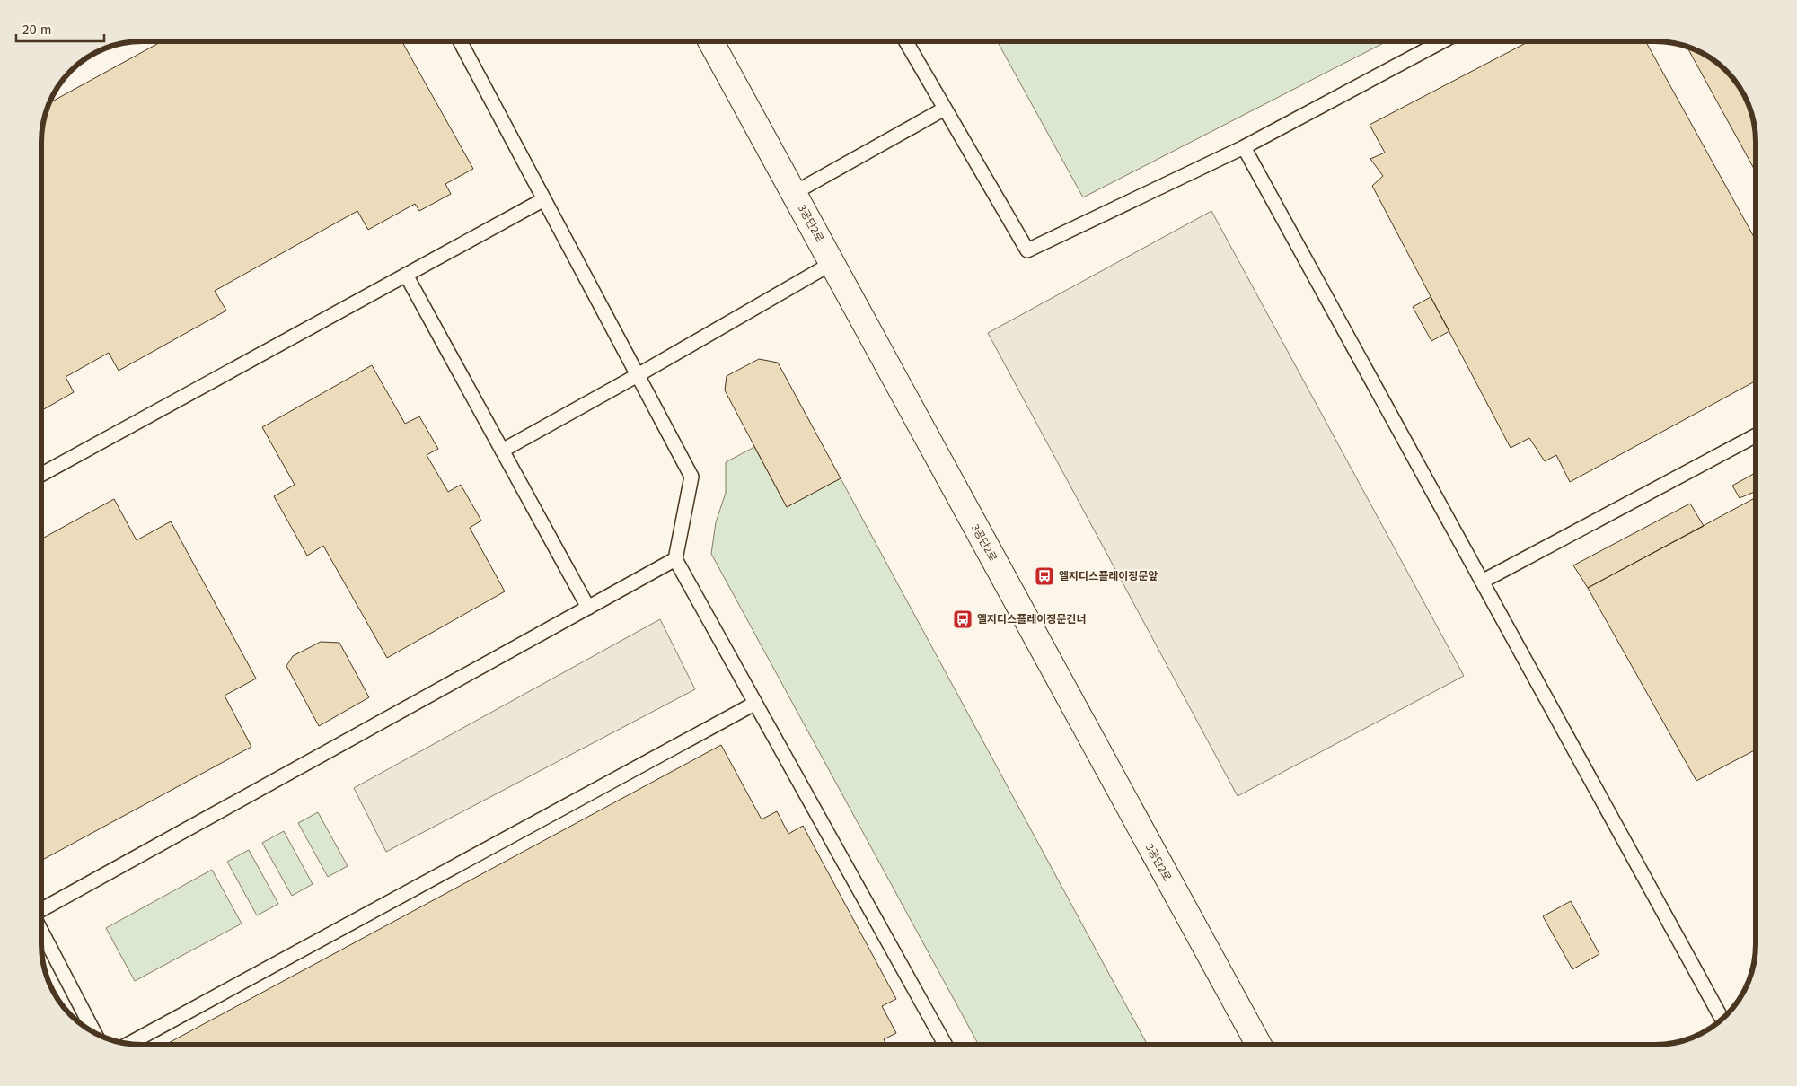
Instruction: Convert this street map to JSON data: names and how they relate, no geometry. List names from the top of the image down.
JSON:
{
  "streets": {
    "street": ["3공단2로"]
  },
  "places": {
    "bus stop": ["엘지디스플레이정문앞", "엘지디스플레이정문건너"]
  },
  "scale_bar": "20 m"
}
